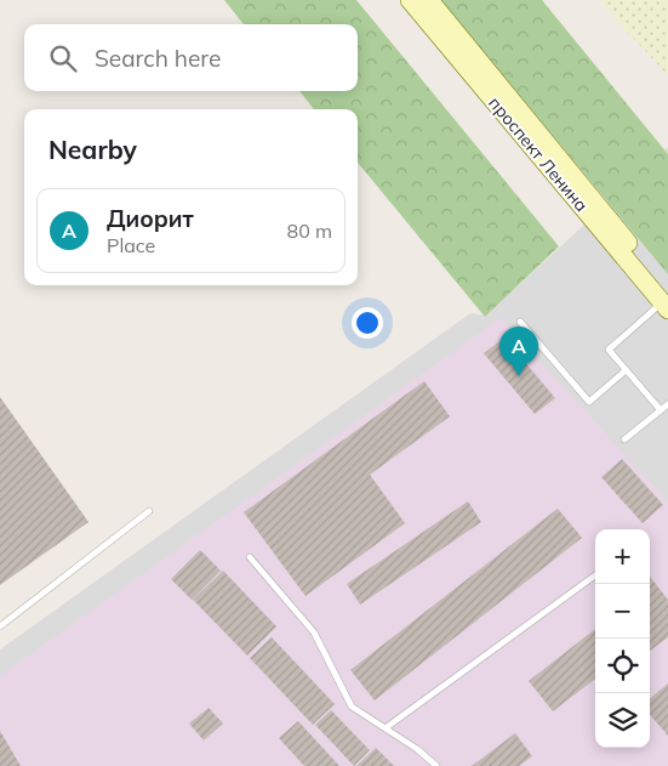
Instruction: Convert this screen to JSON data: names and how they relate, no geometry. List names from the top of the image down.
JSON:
{
  "streets": {
    "main road": ["проспект Ленина"]
  },
  "page": {
    "search": "Search here",
    "heading": "Nearby",
    "list": [
      {
        "mark": "A",
        "name": "Диорит",
        "note": "Place",
        "value": "80 m"
      }
    ],
    "pins": "A",
    "map_buttons": ["+", "−"]
  }
}
